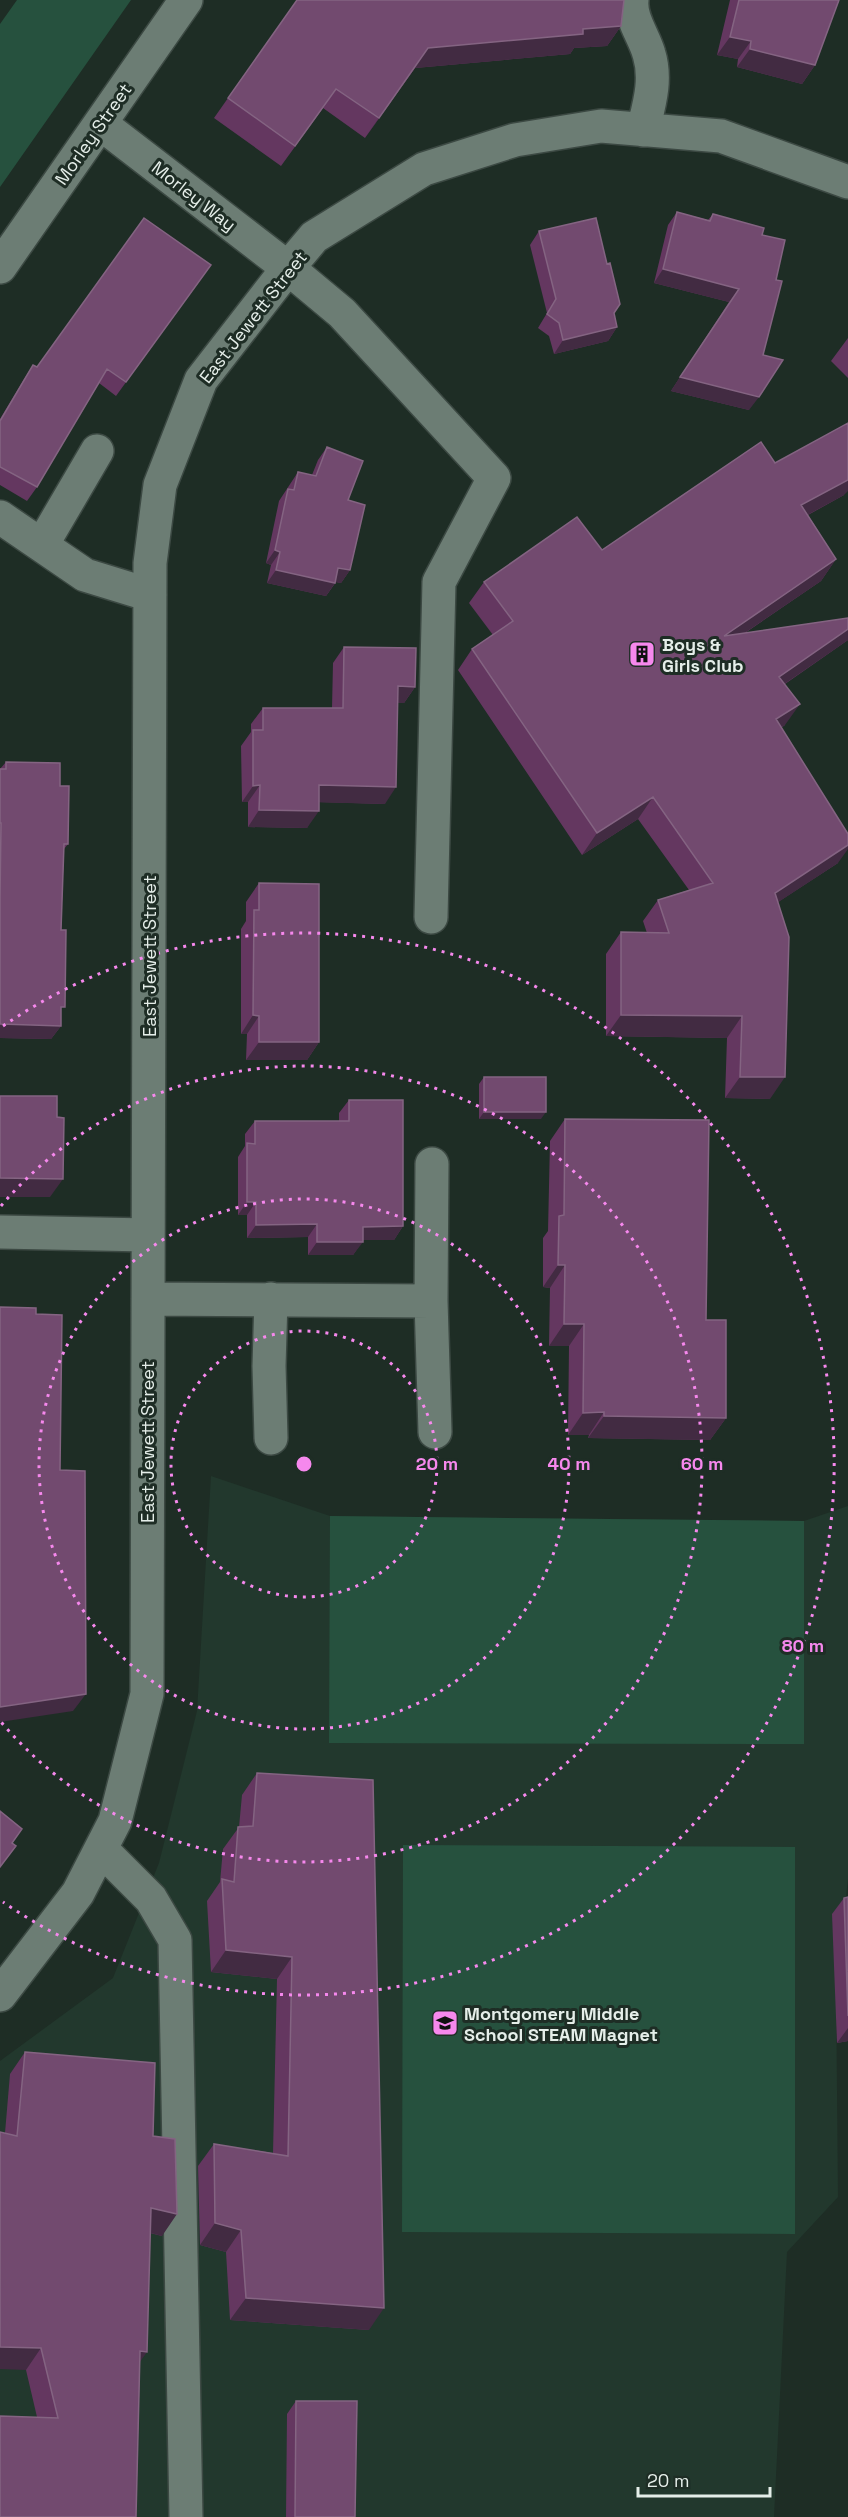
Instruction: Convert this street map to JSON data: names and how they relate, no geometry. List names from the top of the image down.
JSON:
{
  "streets": {
    "street": ["Morley Street", "Morley Way", "East Jewett Street"]
  },
  "crossings": [
    ["Morley Street", "Morley Way"],
    ["Morley Way", "East Jewett Street"]
  ],
  "places": {
    "building": ["Boys & Girls Club"],
    "school or university": ["Montgomery Middle School STEAM Magnet"]
  },
  "scale_bar": "20 m",
  "rings": [
    "20 m",
    "40 m",
    "60 m",
    "80 m"
  ]
}
